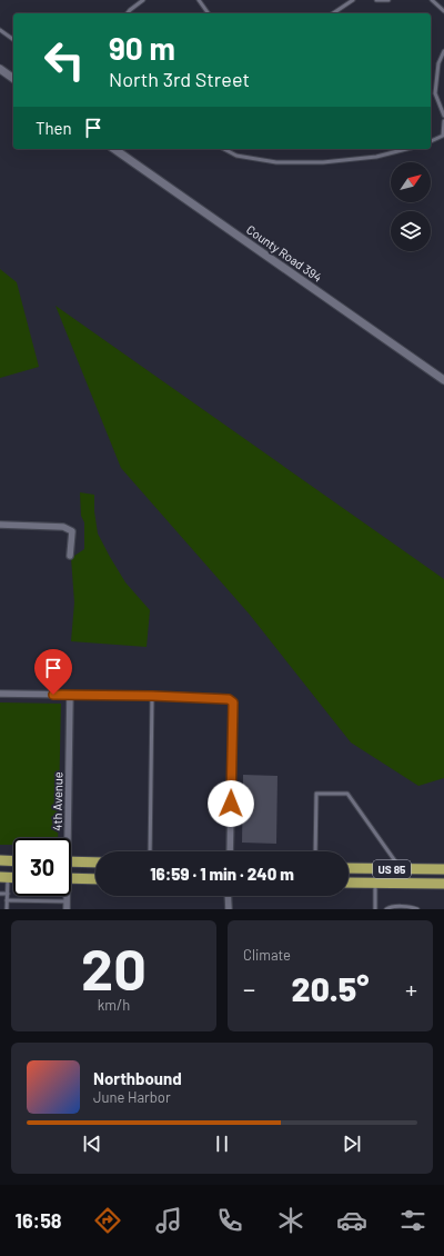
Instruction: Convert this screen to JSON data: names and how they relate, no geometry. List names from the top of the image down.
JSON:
{
  "streets": {
    "highway": ["US 85"],
    "street": ["County Road 394", "4th Avenue"]
  },
  "north": "top right",
  "page": {
    "turn": ["90 m", "North 3rd Street"],
    "then": "Then",
    "limit": "30",
    "trip": "16:59 · 1 min · 240 m",
    "tile": [
      ["20", "km/h"],
      "Climate"
    ],
    "heat": ["−", "20.5°", "+"],
    "song": ["Northbound", "June Harbor"],
    "tabs": "16:58"
  }
}
